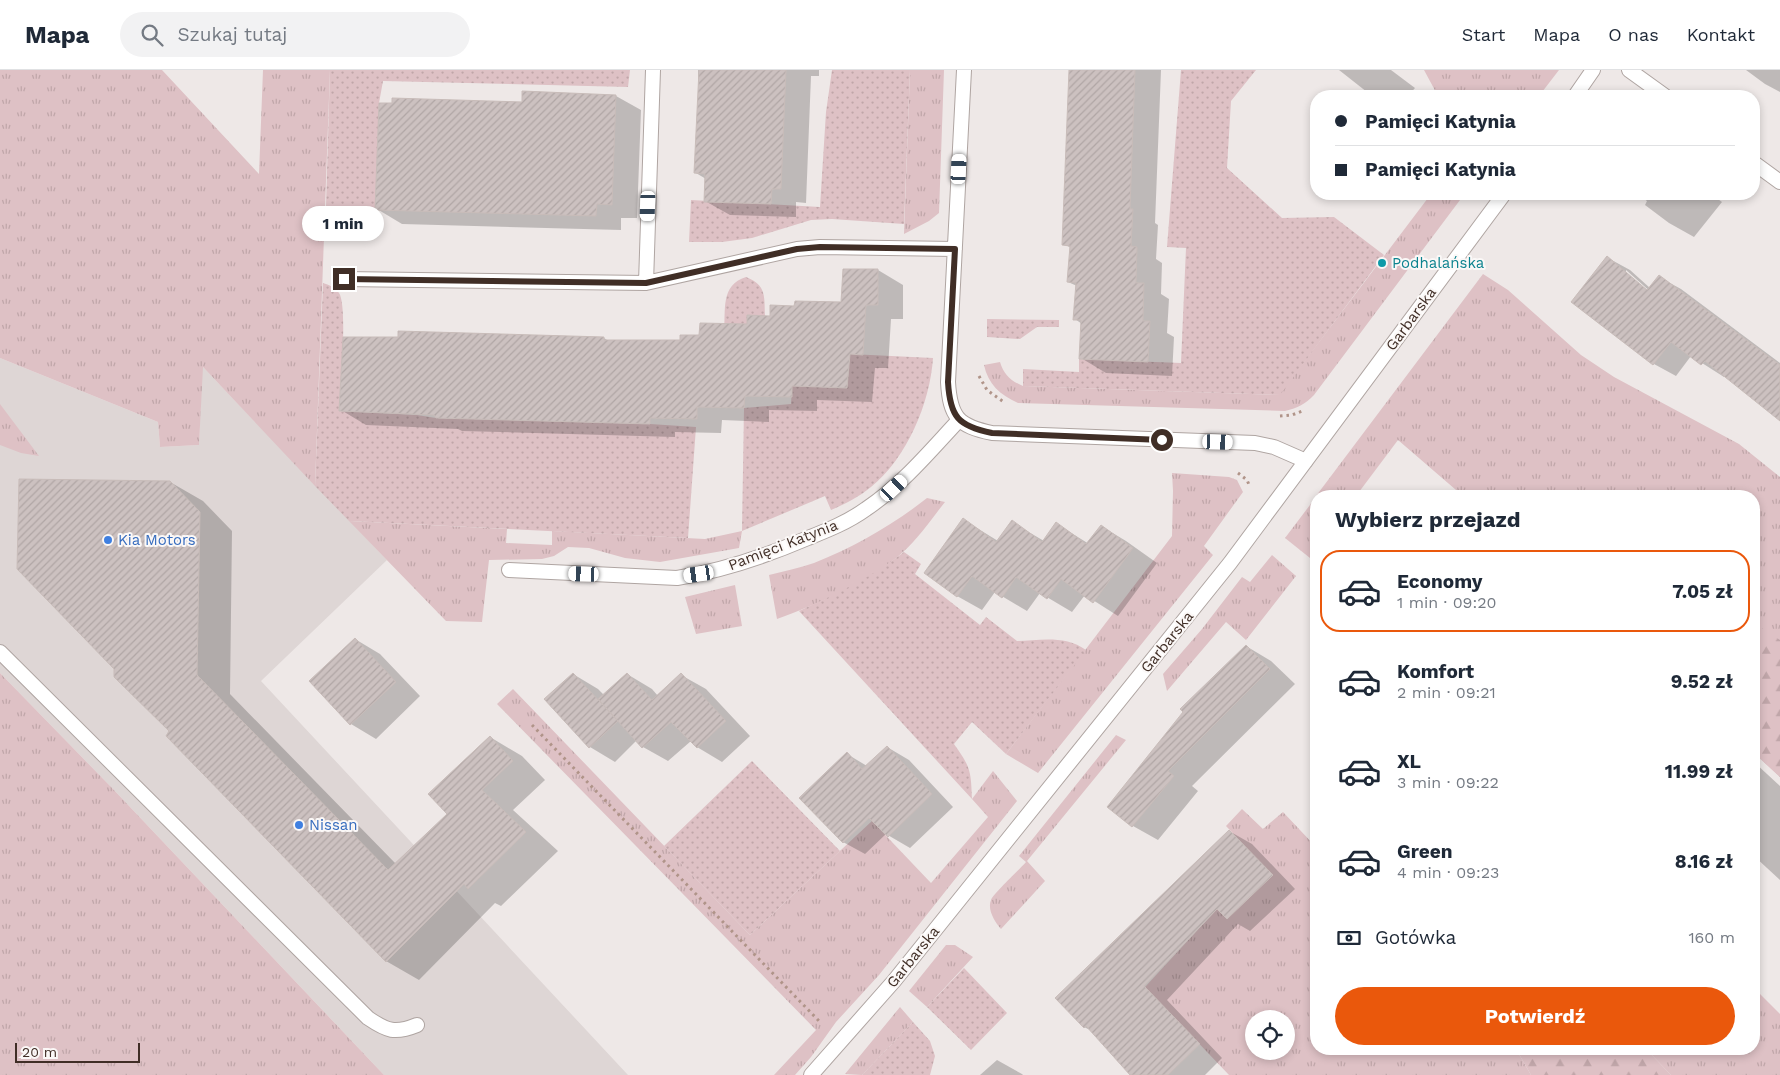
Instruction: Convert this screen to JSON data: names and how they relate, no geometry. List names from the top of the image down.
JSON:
{
  "streets": {
    "street": ["Garbarska", "Pamięci Katynia"]
  },
  "places": ["Podhalańska", "Kia Motors", "Nissan"],
  "scale_bar": "20 m",
  "page": {
    "header": "Mapa",
    "search": "Szukaj tutaj",
    "nav": [
      "Start",
      "Mapa",
      "O nas",
      "Kontakt"
    ],
    "banner": ["Pamięci Katynia", "Pamięci Katynia"],
    "bubble": "1 min",
    "heading": "Wybierz przejazd",
    "list": [
      {
        "name": "Economy",
        "note": "1 min · 09:20",
        "value": "7.05 zł"
      },
      {
        "name": "Komfort",
        "note": "2 min · 09:21",
        "value": "9.52 zł"
      },
      {
        "name": "XL",
        "note": "3 min · 09:22",
        "value": "11.99 zł"
      },
      {
        "name": "Green",
        "note": "4 min · 09:23",
        "value": "8.16 zł"
      }
    ],
    "pay": ["Gotówka", "160 m"],
    "buttons": "Potwierdź",
    "scale": "20 m"
  }
}
